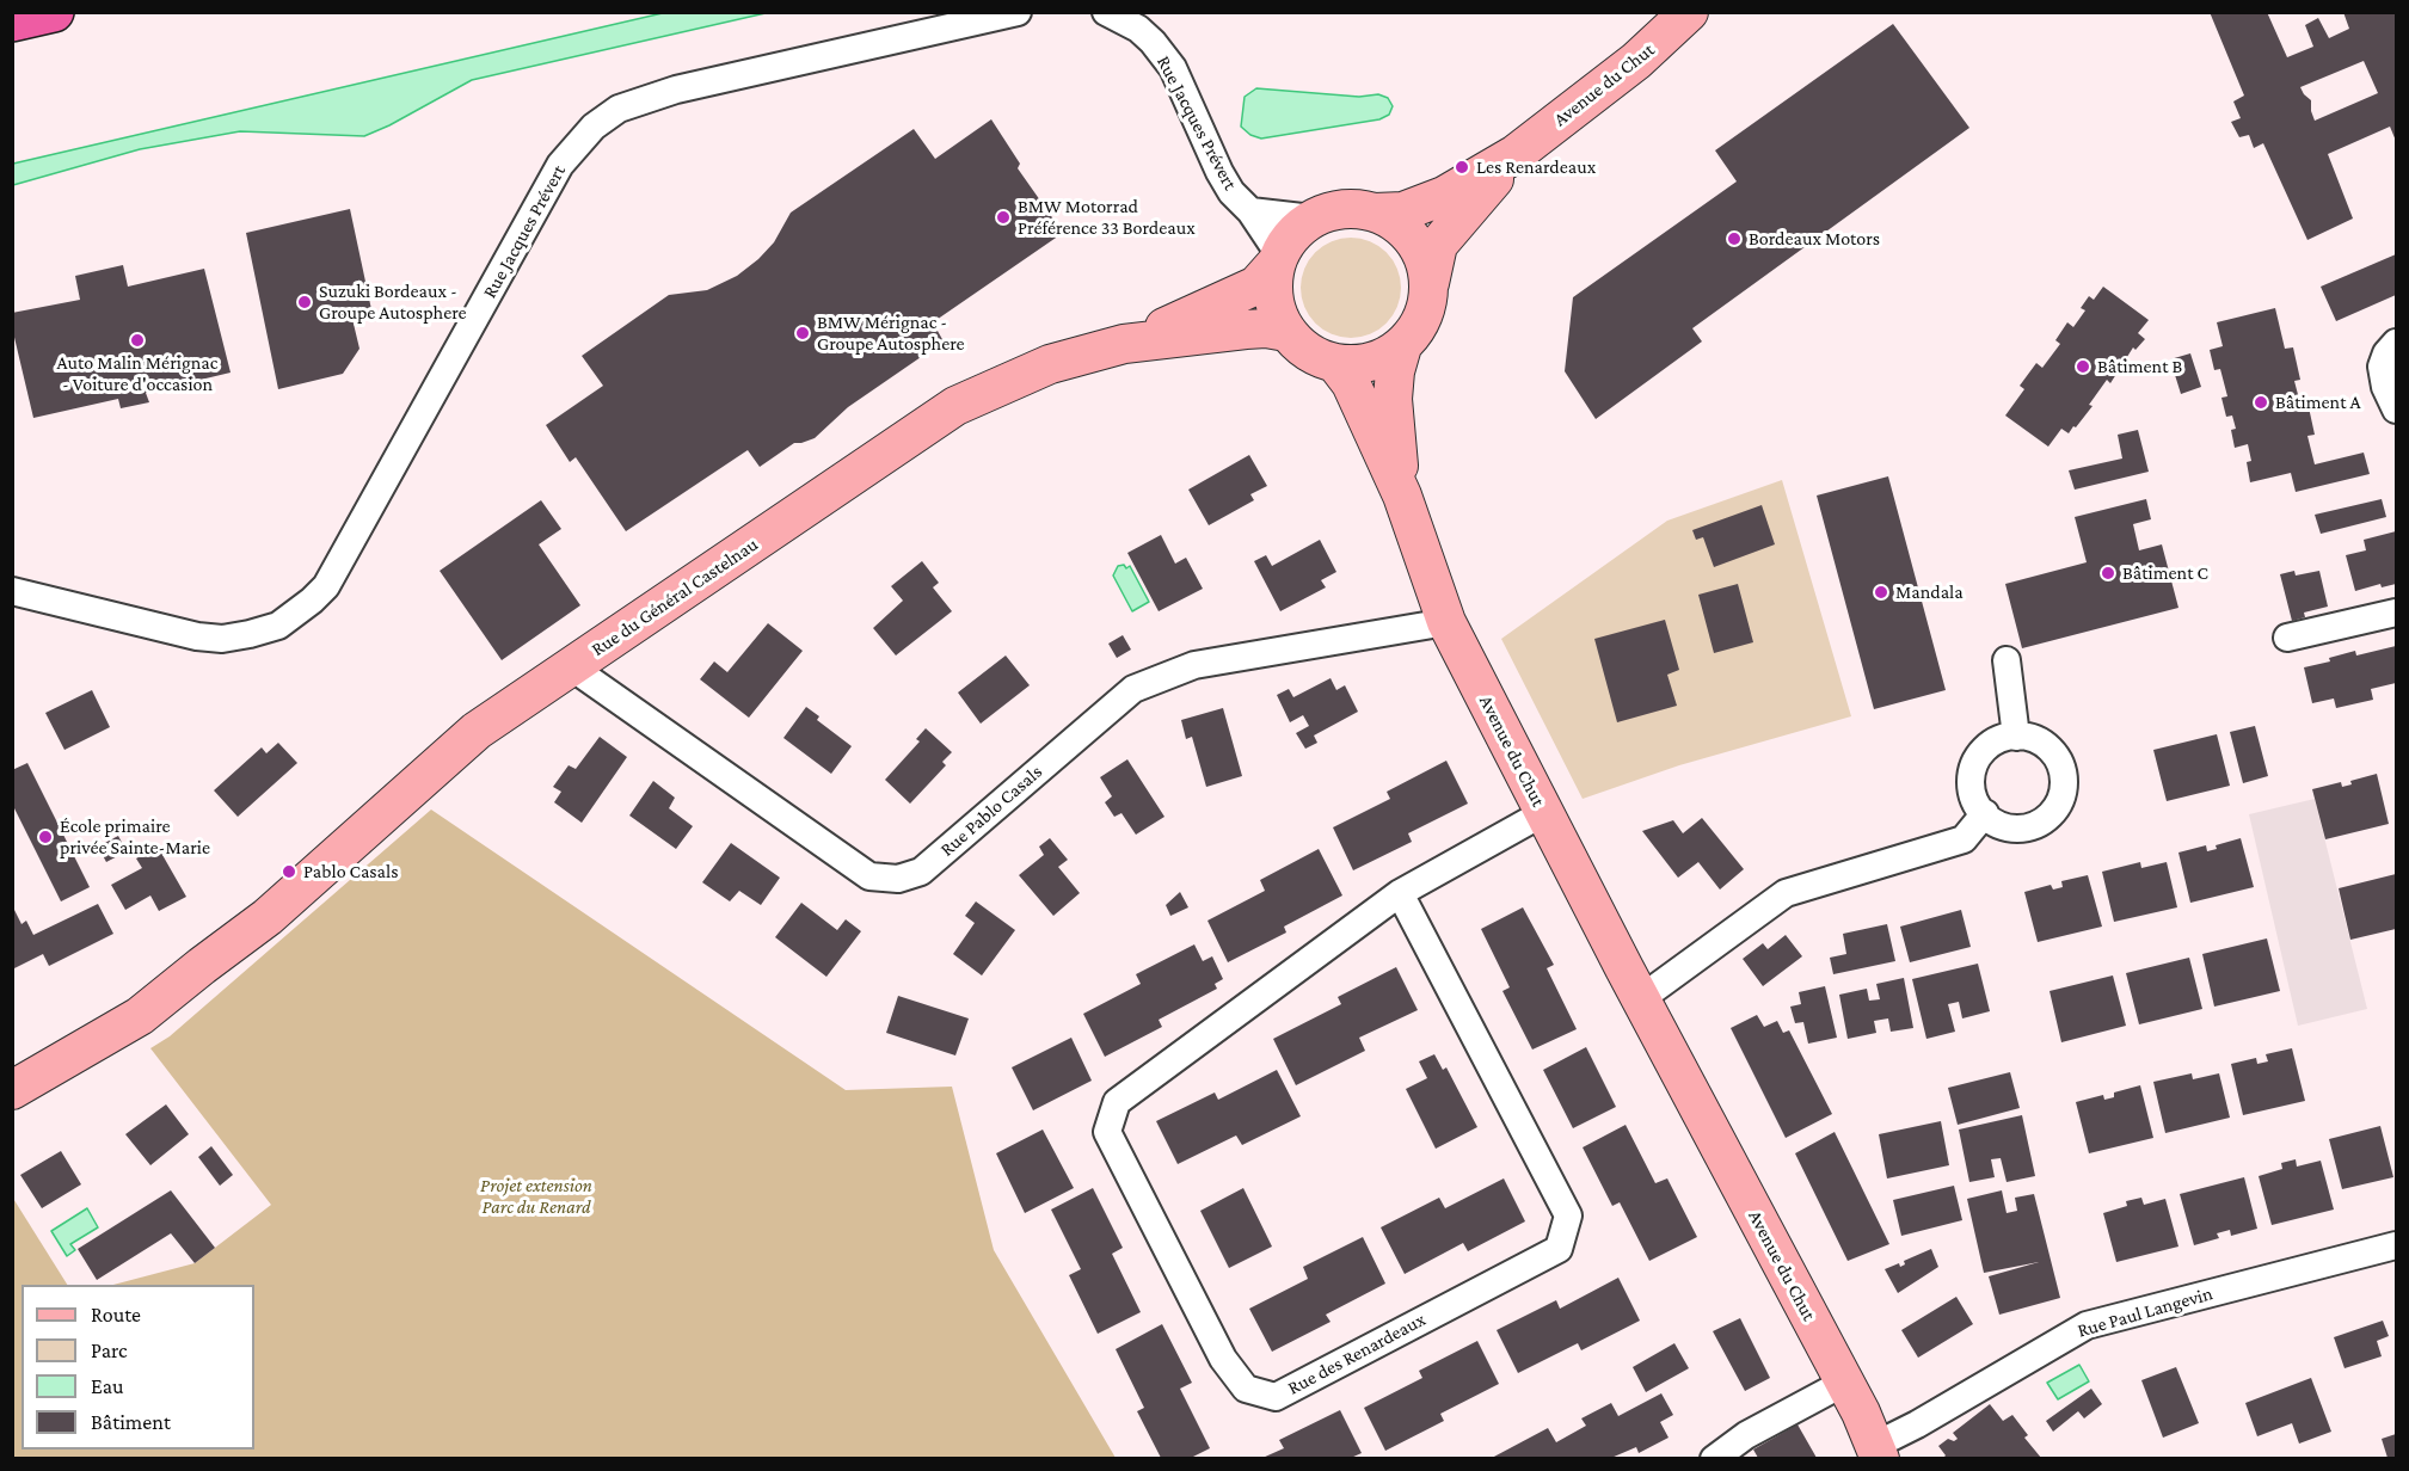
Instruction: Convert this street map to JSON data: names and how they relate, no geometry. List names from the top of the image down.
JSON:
{
  "streets": {
    "street": [
      "Avenue du Chut",
      "Rue Jacques Prévert",
      "Rue du Général Castelnau",
      "Rue Pablo Casals",
      "Rue Paul Langevin",
      "Rue des Renardeaux"
    ]
  },
  "crossings": [
    ["Avenue du Chut", "Rue Jacques Prévert"],
    ["Avenue du Chut", "Rue du Général Castelnau"],
    ["Avenue du Chut", "Rue Pablo Casals"],
    ["Avenue du Chut", "Rue Paul Langevin"],
    ["Avenue du Chut", "Rue des Renardeaux"],
    ["Rue Jacques Prévert", "Rue du Général Castelnau"],
    ["Rue du Général Castelnau", "Rue Pablo Casals"]
  ],
  "parks": ["Projet extension Parc du Renard"],
  "places": [
    "Les Renardeaux",
    "BMW Motorrad Préférence 33 Bordeaux",
    "Bordeaux Motors",
    "Suzuki Bordeaux - Groupe Autosphere",
    "BMW Mérignac - Groupe Autosphere",
    "Auto Malin Mérignac - Voiture d'occasion",
    "Bâtiment B",
    "Bâtiment A",
    "Bâtiment C",
    "Mandala",
    "École primaire privée Sainte-Marie",
    "Pablo Casals"
  ],
  "legend": [
    "Route",
    "Parc",
    "Eau",
    "Bâtiment"
  ]
}
